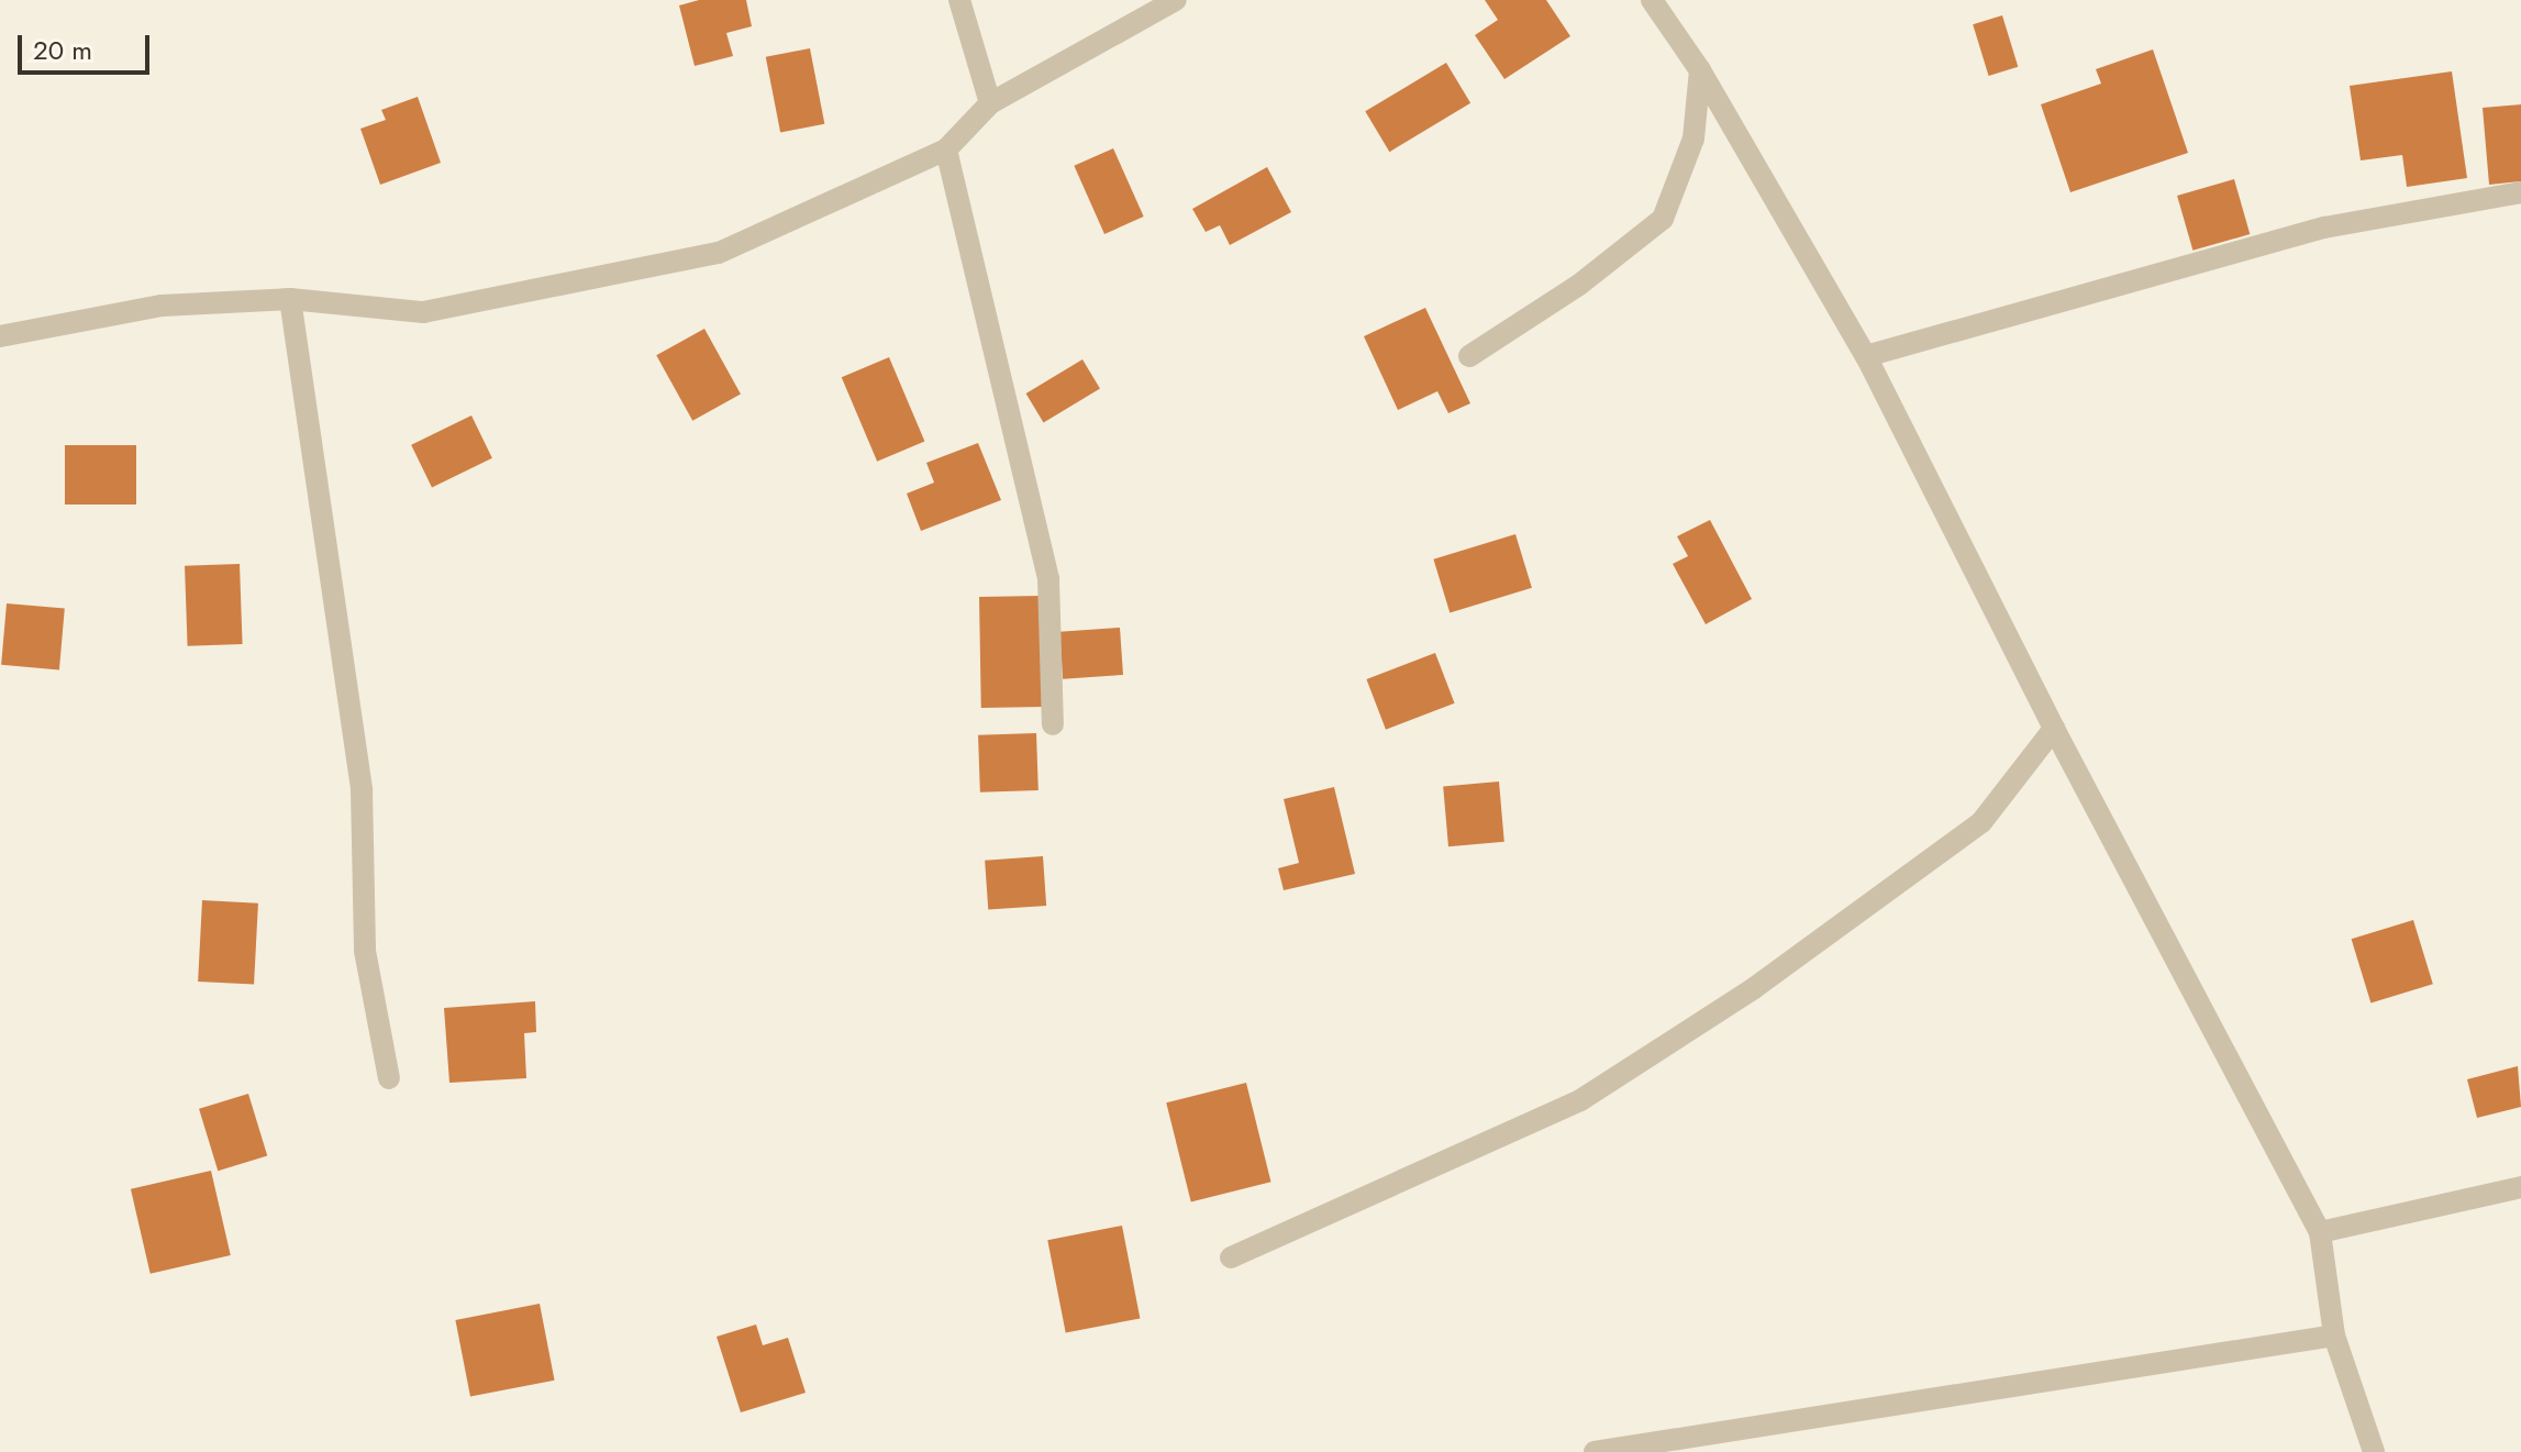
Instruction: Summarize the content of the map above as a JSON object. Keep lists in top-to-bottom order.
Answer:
{
  "scale_bar": "20 m"
}
